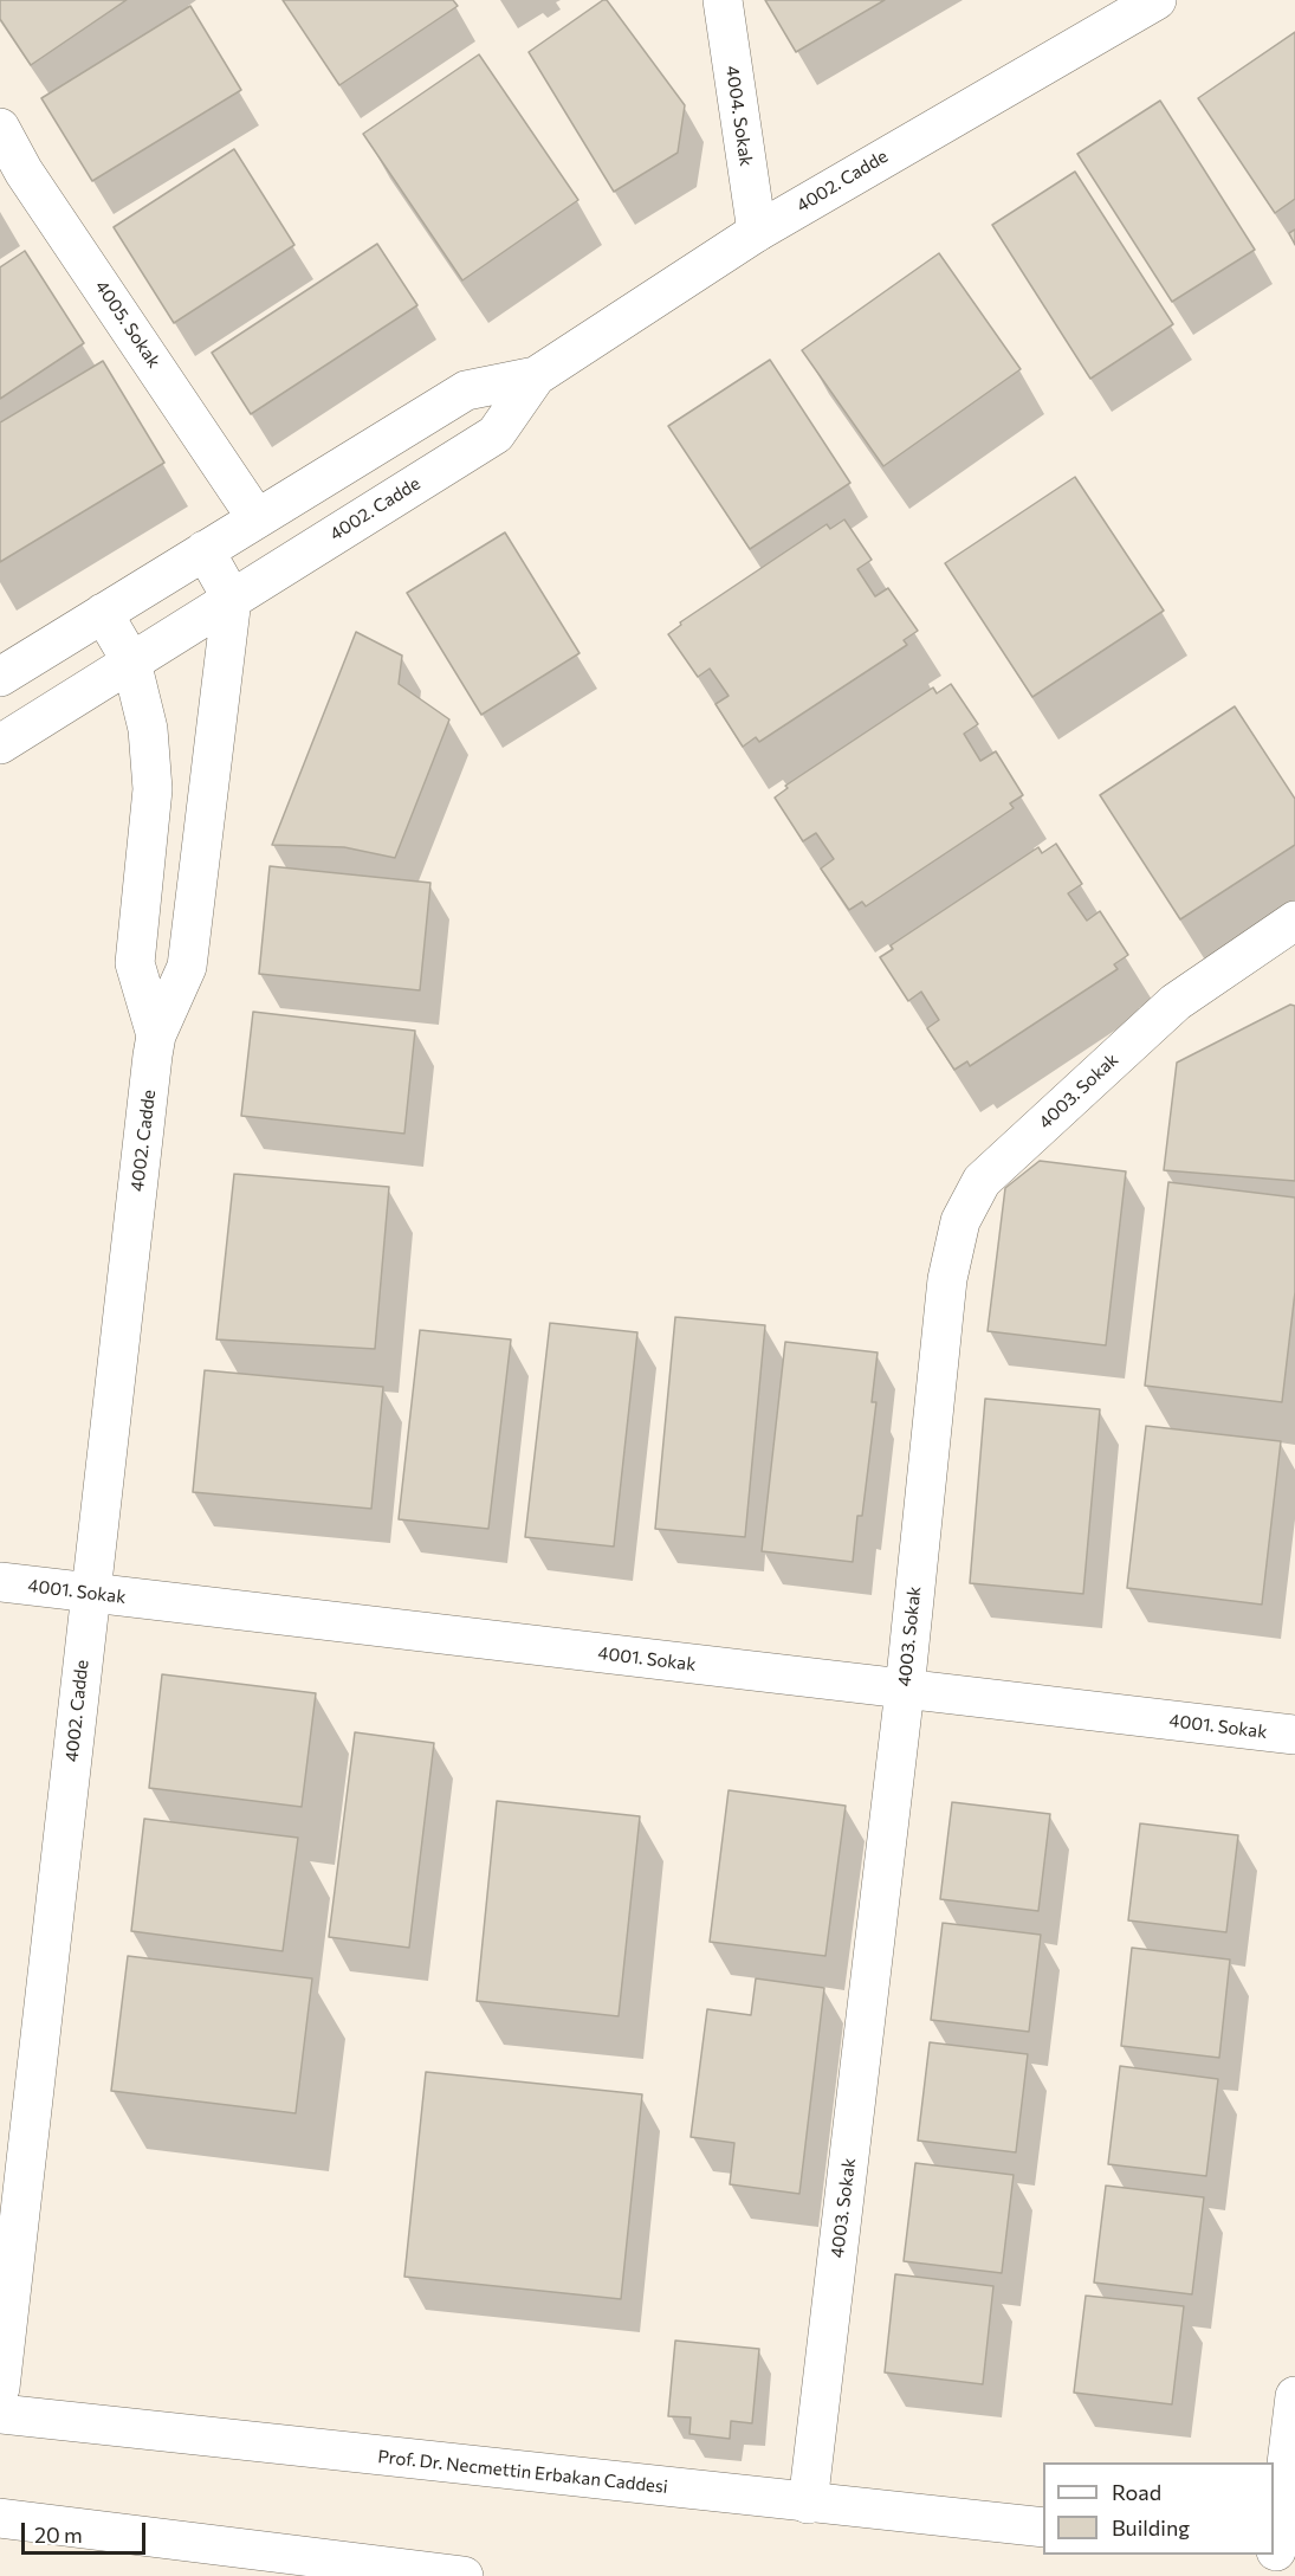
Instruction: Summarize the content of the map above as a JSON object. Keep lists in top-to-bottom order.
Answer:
{
  "streets": {
    "street": [
      "4004. Sokak",
      "4002. Cadde",
      "4005. Sokak",
      "4003. Sokak",
      "4001. Sokak",
      "Prof. Dr. Necmettin Erbakan Caddesi"
    ]
  },
  "crossings": [
    ["4004. Sokak", "4002. Cadde"],
    ["4002. Cadde", "4005. Sokak"],
    ["4002. Cadde", "4001. Sokak"],
    ["4003. Sokak", "4001. Sokak"],
    ["4003. Sokak", "Prof. Dr. Necmettin Erbakan Caddesi"]
  ],
  "legend": ["Road", "Building"],
  "scale_bar": "20 m"
}
